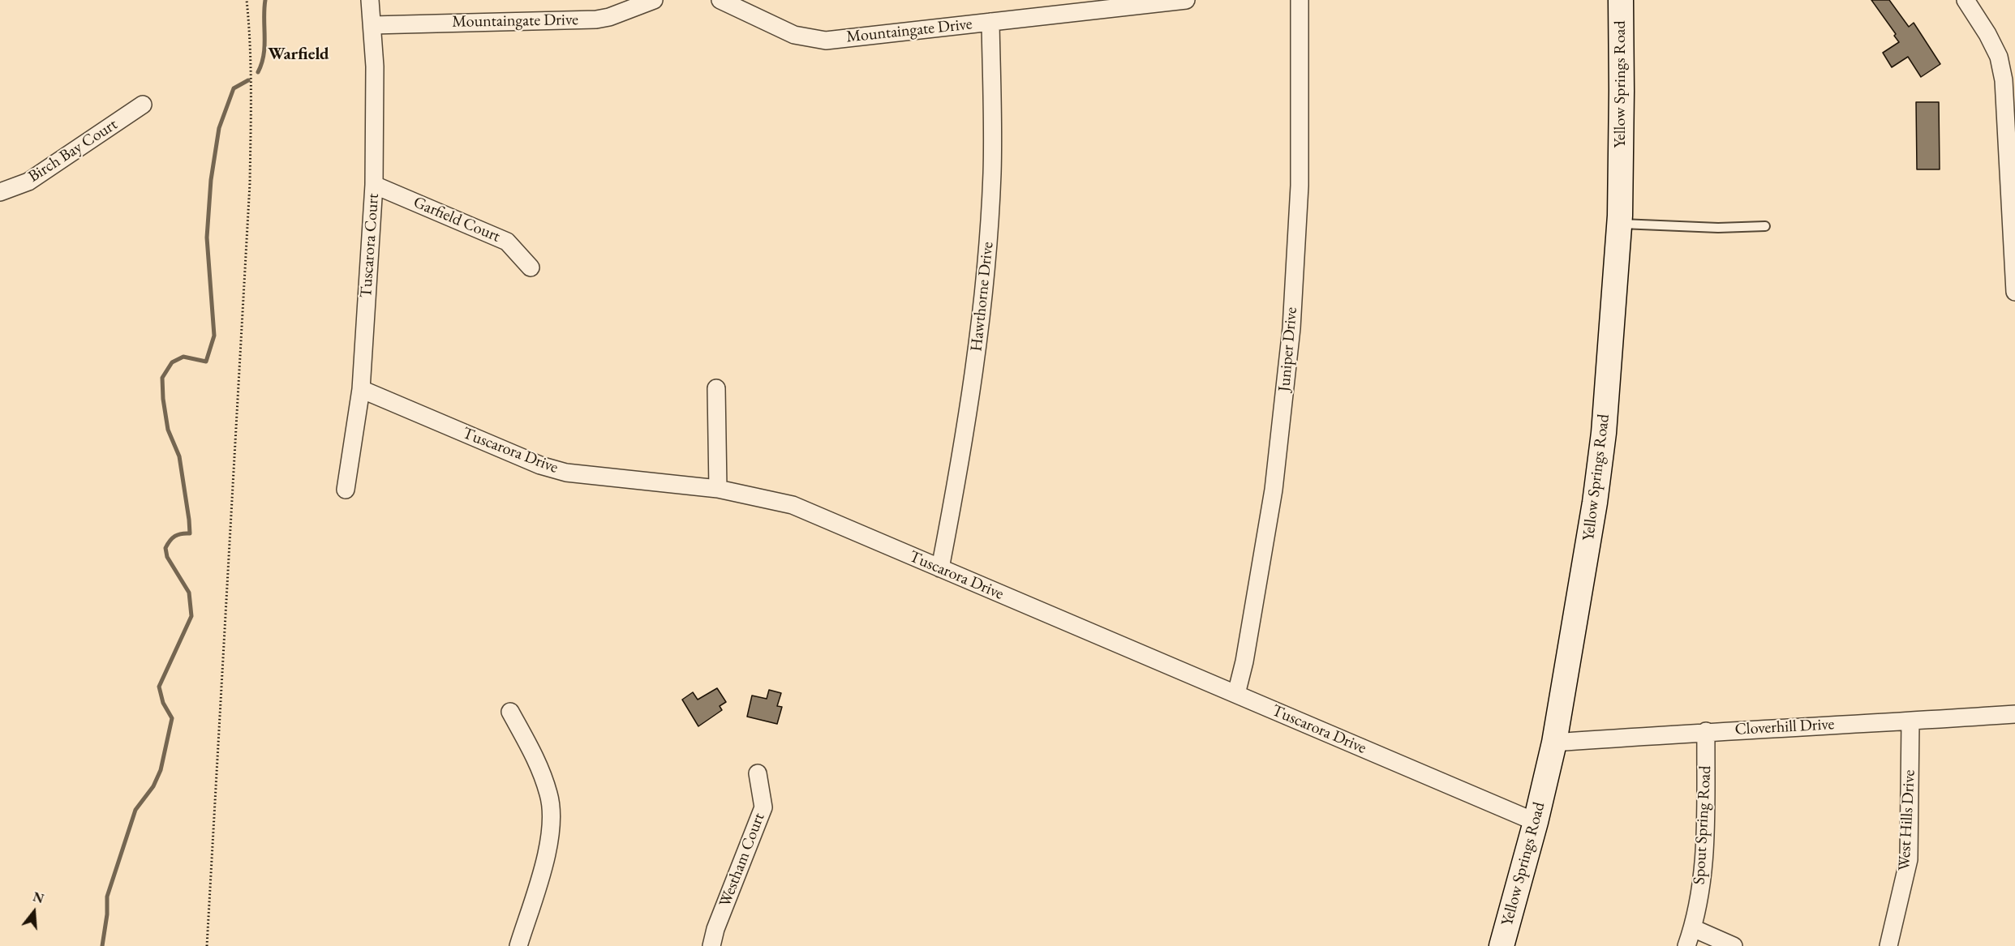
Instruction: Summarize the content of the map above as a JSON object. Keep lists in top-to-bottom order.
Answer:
{
  "streets": {
    "main road": ["Yellow Springs Road"],
    "street": [
      "Mountaingate Drive",
      "Birch Bay Court",
      "Garfield Court",
      "Tuscarora Court",
      "Hawthorne Drive",
      "Juniper Drive",
      "Tuscarora Drive",
      "Cloverhill Drive",
      "West Hills Drive",
      "Spout Spring Road",
      "Westham Court"
    ]
  },
  "crossings": [
    ["Mountaingate Drive", "Tuscarora Court"],
    ["Mountaingate Drive", "Hawthorne Drive"],
    ["Yellow Springs Road", "Tuscarora Drive"],
    ["Yellow Springs Road", "Cloverhill Drive"],
    ["Garfield Court", "Tuscarora Court"],
    ["Tuscarora Court", "Tuscarora Drive"],
    ["Hawthorne Drive", "Tuscarora Drive"],
    ["Juniper Drive", "Tuscarora Drive"],
    ["Cloverhill Drive", "West Hills Drive"],
    ["Cloverhill Drive", "Spout Spring Road"]
  ],
  "districts": ["Warfield"],
  "north": "top"
}
